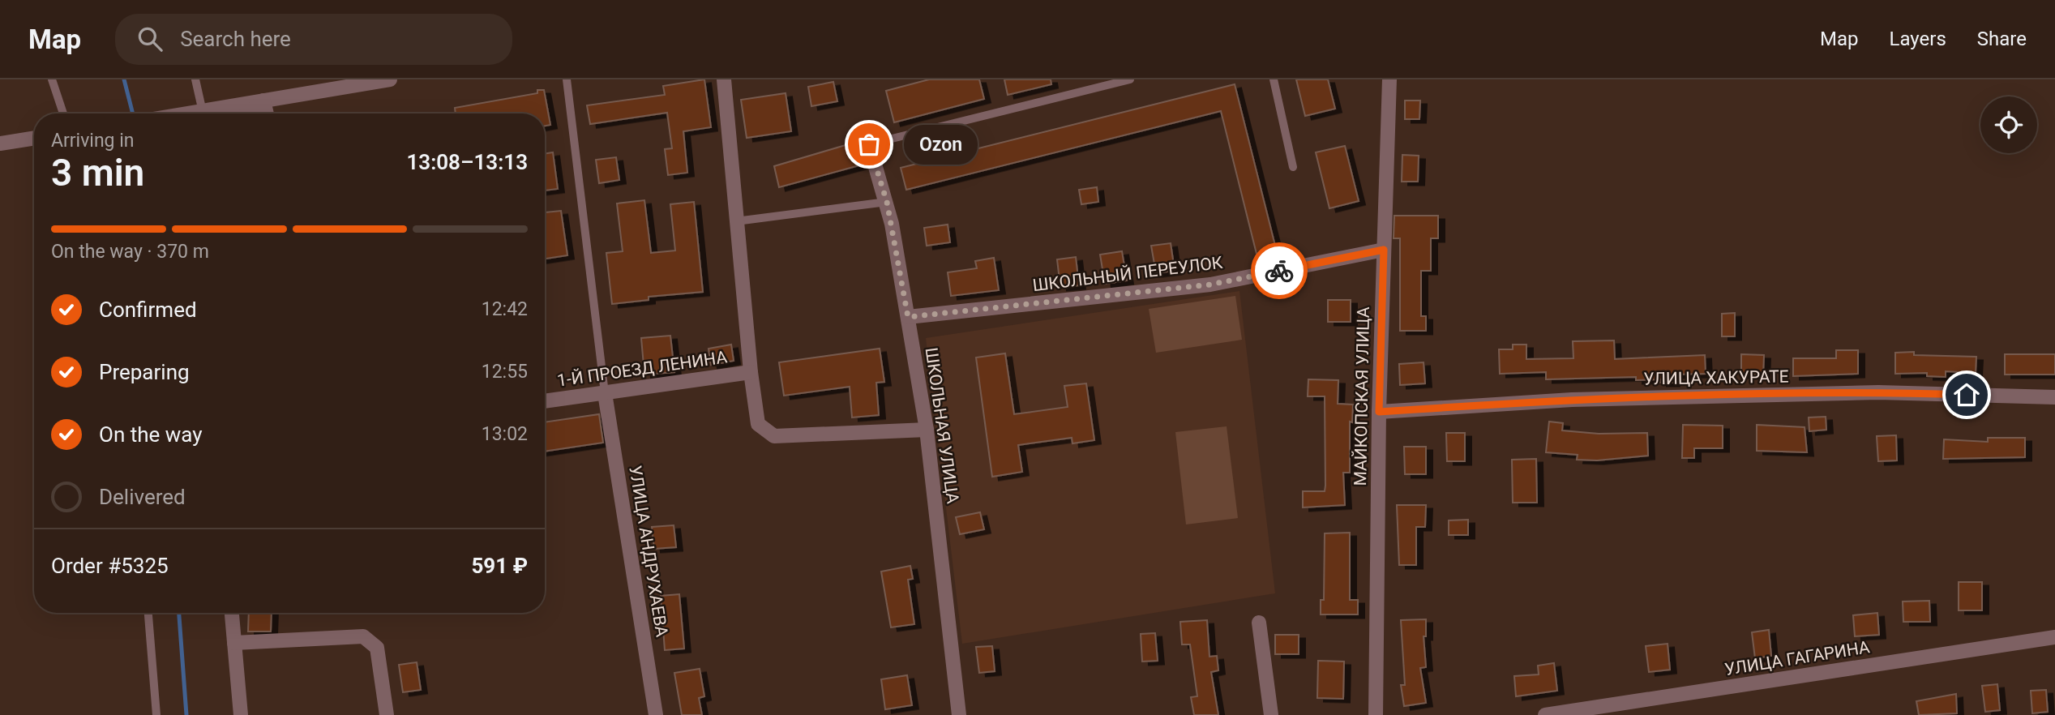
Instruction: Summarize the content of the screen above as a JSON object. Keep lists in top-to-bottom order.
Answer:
{
  "streets": {
    "street": [
      "ШКОЛЬНЫЙ ПЕРЕУЛОК",
      "1-Й ПРОЕЗД ЛЕНИНА",
      "УЛИЦА ХАКУРАТЕ",
      "МАЙКОПСКАЯ УЛИЦА",
      "ШКОЛЬНАЯ УЛИЦА",
      "УЛИЦА АНДРУХАЕВА",
      "УЛИЦА ГАГАРИНА"
    ]
  },
  "crossings": [
    ["ШКОЛЬНЫЙ ПЕРЕУЛОК", "МАЙКОПСКАЯ УЛИЦА"],
    ["ШКОЛЬНЫЙ ПЕРЕУЛОК", "ШКОЛЬНАЯ УЛИЦА"],
    ["1-Й ПРОЕЗД ЛЕНИНА", "УЛИЦА АНДРУХАЕВА"],
    ["УЛИЦА ХАКУРАТЕ", "МАЙКОПСКАЯ УЛИЦА"]
  ],
  "places": ["Ozon"],
  "page": {
    "header": "Map",
    "search": "Search here",
    "nav": ["Map", "Layers", "Share"],
    "heading": ["3 min", "Arriving in", "13:08–13:13"],
    "panel": ["Order #5325", "591 ₽"],
    "bubble": "Ozon",
    "bar": "On the way · 370 m",
    "list": [
      ["Confirmed", "12:42"],
      ["Preparing", "12:55"],
      ["On the way", "13:02"],
      "Delivered"
    ]
  }
}
